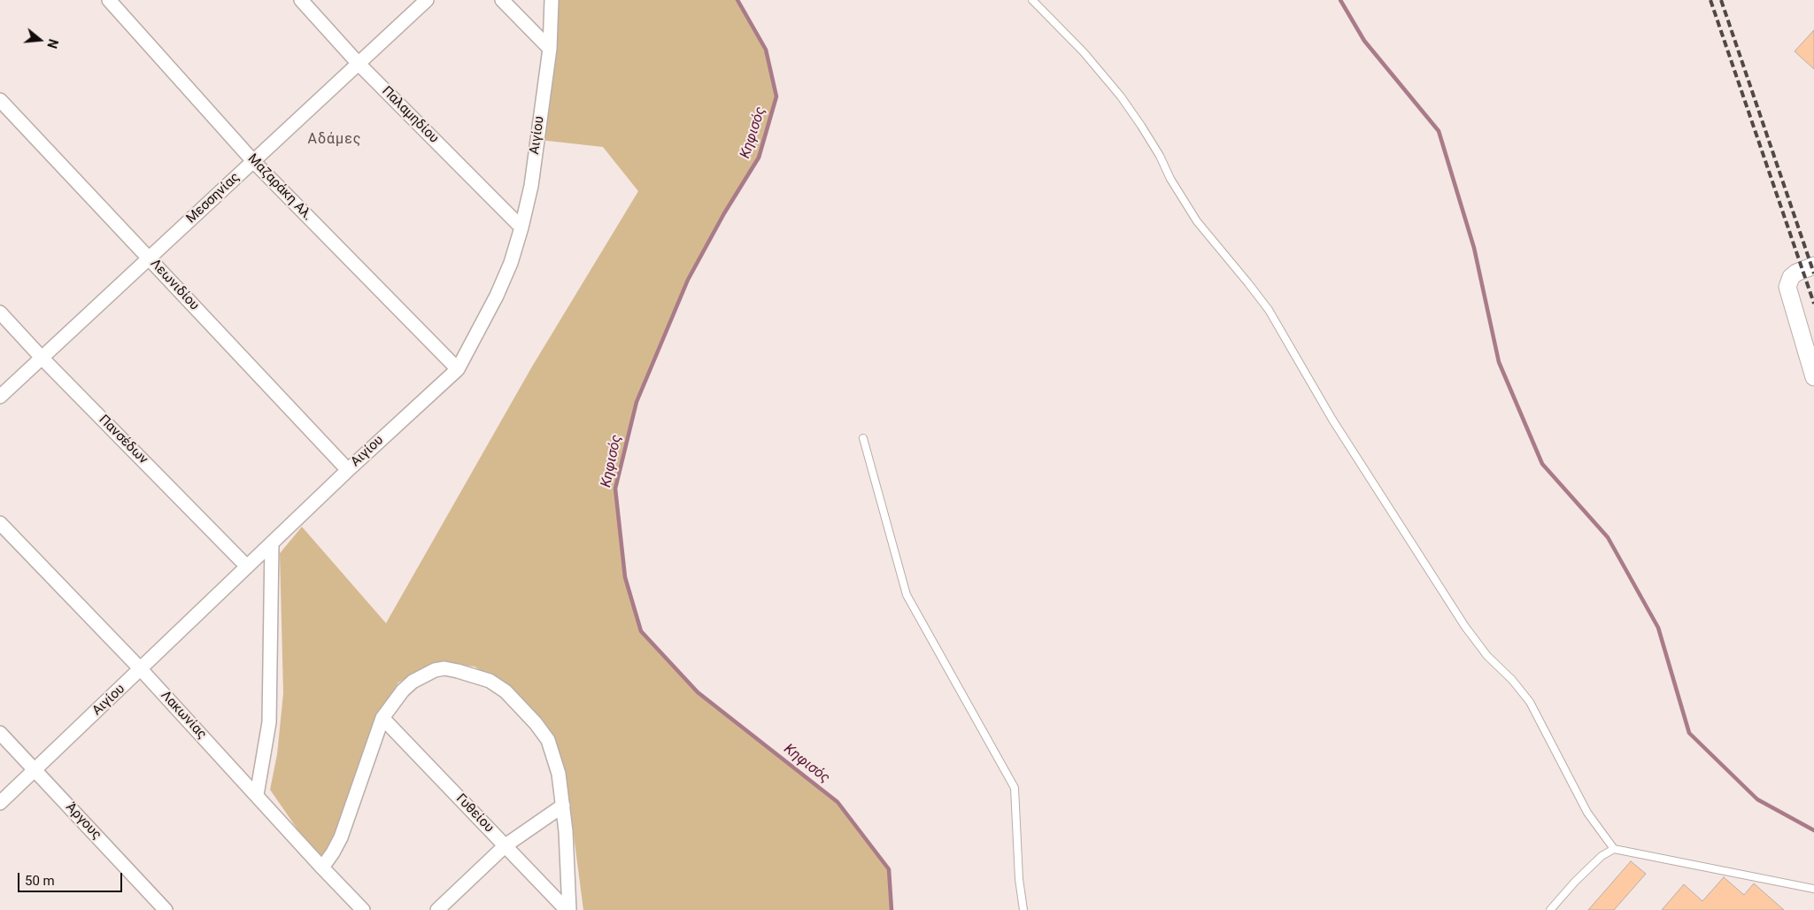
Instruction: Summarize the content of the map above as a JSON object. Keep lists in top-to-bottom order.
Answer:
{
  "streets": {
    "street": [
      "Παλαμηδίου",
      "Αιγίου",
      "Μαζαράκη Αλ.",
      "Μεσσηνίας",
      "Λεωνιδίου",
      "Πανσέδων",
      "Λακωνίας",
      "Γυθείου",
      "Άργους"
    ]
  },
  "crossings": [
    ["Παλαμηδίου", "Αιγίου"],
    ["Παλαμηδίου", "Μεσσηνίας"],
    ["Αιγίου", "Μαζαράκη Αλ."],
    ["Αιγίου", "Λεωνιδίου"],
    ["Αιγίου", "Πανσέδων"],
    ["Αιγίου", "Λακωνίας"],
    ["Αιγίου", "Άργους"],
    ["Μαζαράκη Αλ.", "Μεσσηνίας"],
    ["Μεσσηνίας", "Λεωνιδίου"],
    ["Μεσσηνίας", "Πανσέδων"]
  ],
  "districts": ["Αδάμες"],
  "water": ["Κηφισός"],
  "scale_bar": "50 m",
  "north": "right"
}
